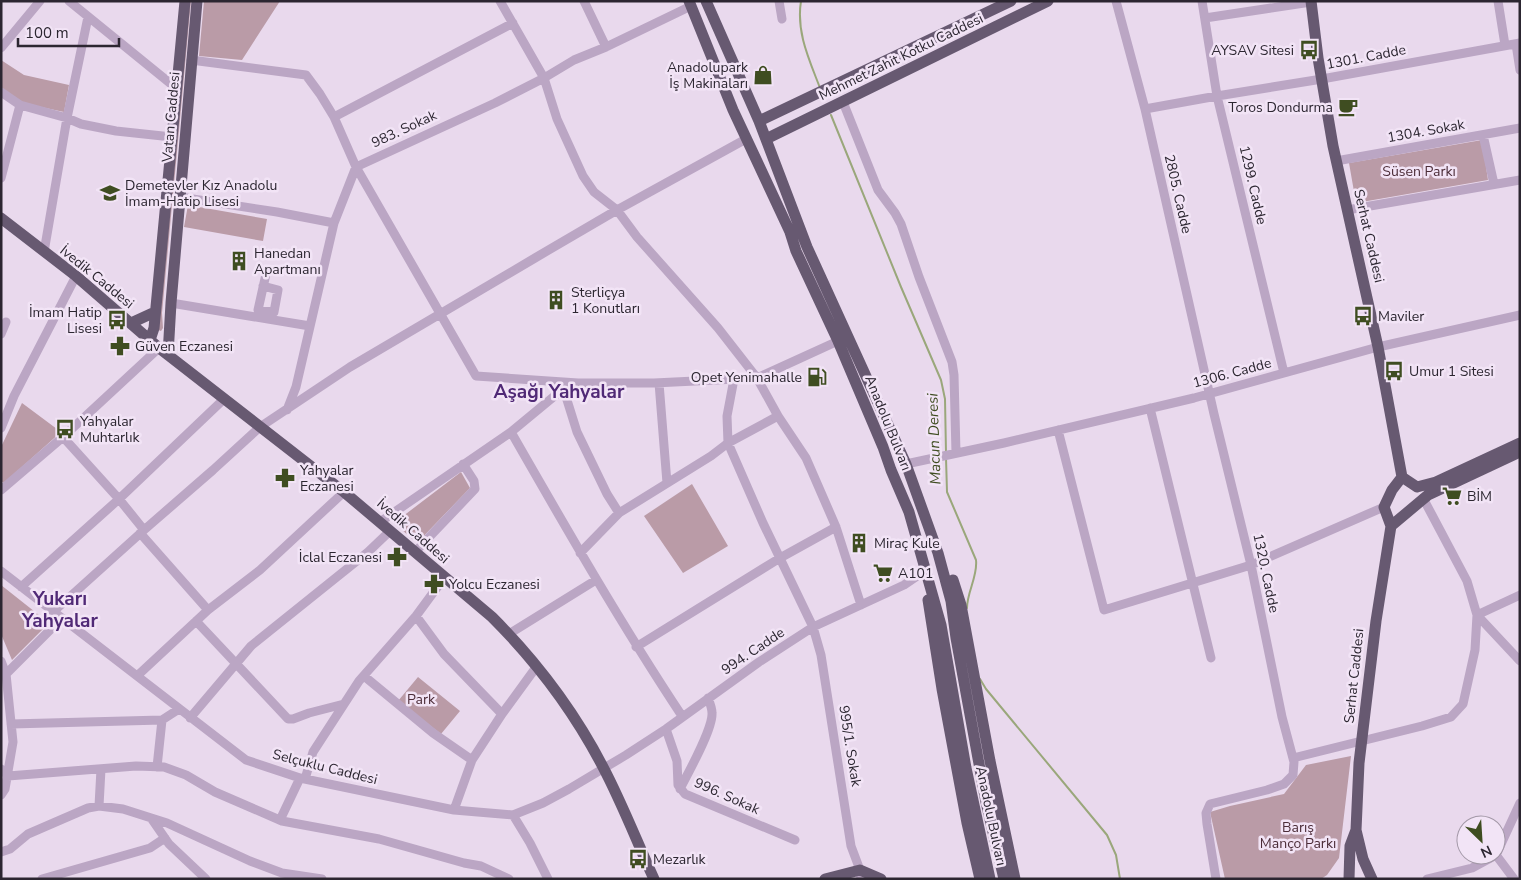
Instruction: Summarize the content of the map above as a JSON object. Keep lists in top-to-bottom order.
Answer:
{
  "streets": {
    "main road": [
      "Mehmet Zahit Kotku Caddesi",
      "Vatan Caddesi",
      "Serhat Caddesi",
      "İvedik Caddesi",
      "Anadolu Bulvarı"
    ],
    "street": [
      "1301. Cadde",
      "983. Sokak",
      "1304. Sokak",
      "1299. Cadde",
      "2805. Cadde",
      "1306. Cadde",
      "1320. Cadde",
      "994. Cadde",
      "995/1. Sokak",
      "Selçuklu Caddesi",
      "996. Sokak"
    ]
  },
  "crossings": [
    ["Mehmet Zahit Kotku Caddesi", "Anadolu Bulvarı"],
    ["1301. Cadde", "1299. Cadde"],
    ["1301. Cadde", "2805. Cadde"],
    ["1301. Cadde", "Serhat Caddesi"],
    ["Vatan Caddesi", "İvedik Caddesi"],
    ["983. Sokak", "Anadolu Bulvarı"],
    ["1304. Sokak", "Serhat Caddesi"],
    ["1299. Cadde", "1306. Cadde"],
    ["2805. Cadde", "1306. Cadde"],
    ["2805. Cadde", "1320. Cadde"],
    ["Serhat Caddesi", "1306. Cadde"],
    ["İvedik Caddesi", "994. Cadde"],
    ["İvedik Caddesi", "Selçuklu Caddesi"],
    ["1306. Cadde", "Anadolu Bulvarı"],
    ["1306. Cadde", "1320. Cadde"],
    ["Anadolu Bulvarı", "994. Cadde"],
    ["994. Cadde", "995/1. Sokak"],
    ["994. Cadde", "Selçuklu Caddesi"],
    ["994. Cadde", "996. Sokak"]
  ],
  "districts": ["Aşağı Yahyalar", "Yukarı Yahyalar"],
  "water": ["Macun Deresi"],
  "parks": ["Süsen Parkı", "Park", "Barış Manço Parkı"],
  "places": {
    "bus stop": [
      "AYSAV Sitesi",
      "Maviler",
      "İmam Hatip Lisesi",
      "Umur 1 Sitesi",
      "Yahyalar Muhtarlık",
      "Mezarlık"
    ],
    "shop": ["Anadolupark İş Makinaları"],
    "cafe": ["Toros Dondurma"],
    "school or university": ["Demetevler Kız Anadolu İmam-Hatip Lisesi"],
    "building": ["Hanedan Apartmanı", "Sterliçya 1 Konutları", "Miraç Kule"],
    "pharmacy": [
      "Güven Eczanesi",
      "Yahyalar Eczanesi",
      "İclal Eczanesi",
      "Yolcu Eczanesi"
    ],
    "fuel station": ["Opet Yenimahalle"],
    "supermarket": ["BİM", "A101"]
  },
  "scale_bar": "100 m",
  "north": "bottom right"
}
